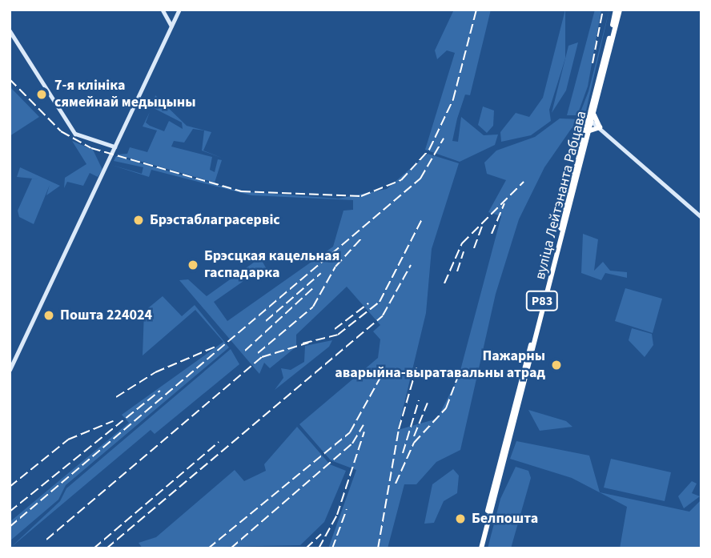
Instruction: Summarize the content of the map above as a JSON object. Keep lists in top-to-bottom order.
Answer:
{
  "streets": {
    "highway": ["вуліца Лейтэнанта Рабцава", "Р83"]
  },
  "places": [
    "7-я клініка сямейнай медыцыны",
    "Брэстаблаграсервіс",
    "Брэсцкая кацельная гаспадарка",
    "Пошта 224024",
    "Пажарны аварыйна-выратавальны атрад",
    "Белпошта"
  ]
}
